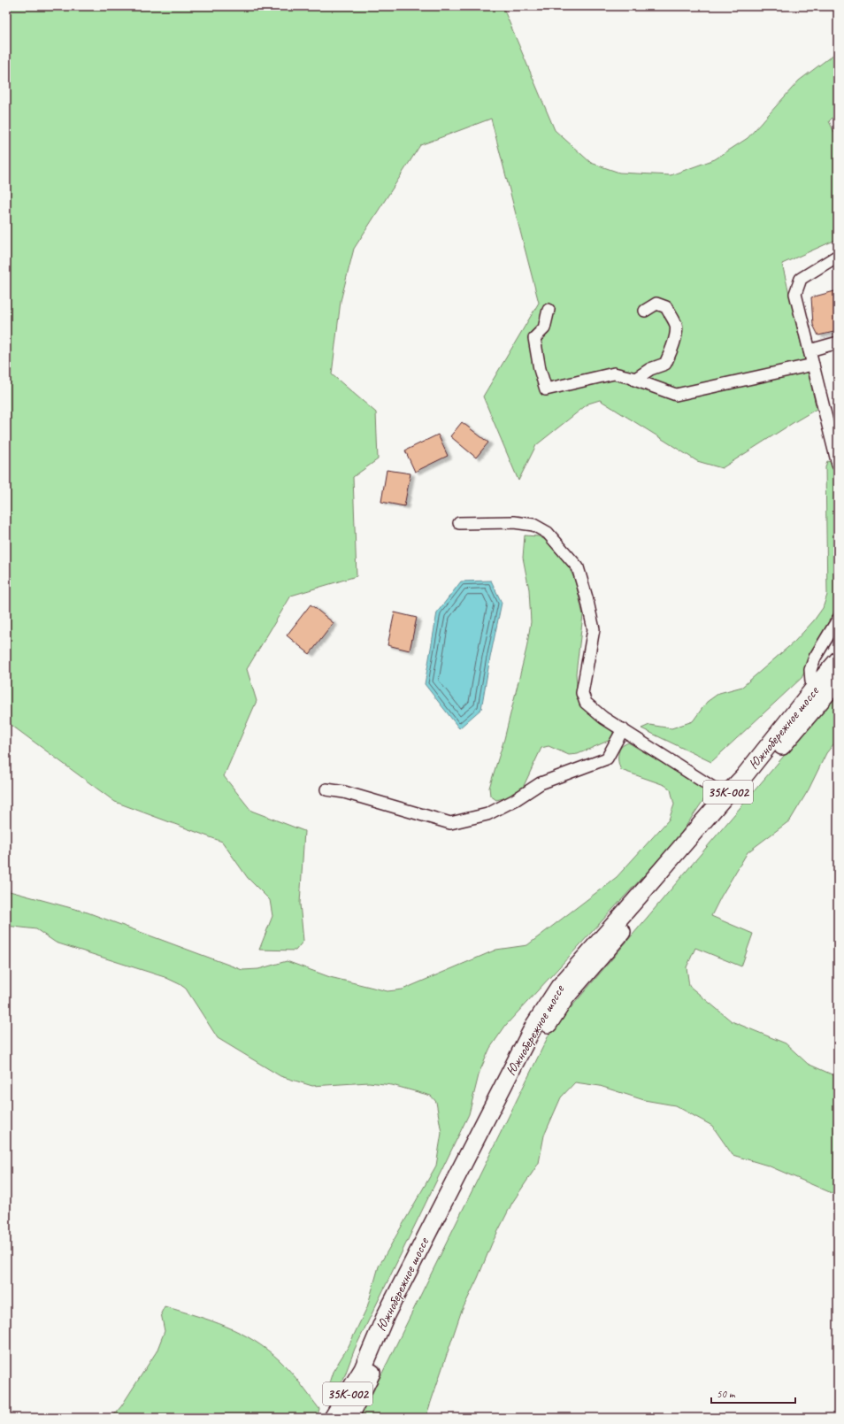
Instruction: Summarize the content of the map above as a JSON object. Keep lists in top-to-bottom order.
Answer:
{
  "streets": {
    "highway": ["Южнобережное шоссе", "35К-002"]
  },
  "scale_bar": "50 m"
}
